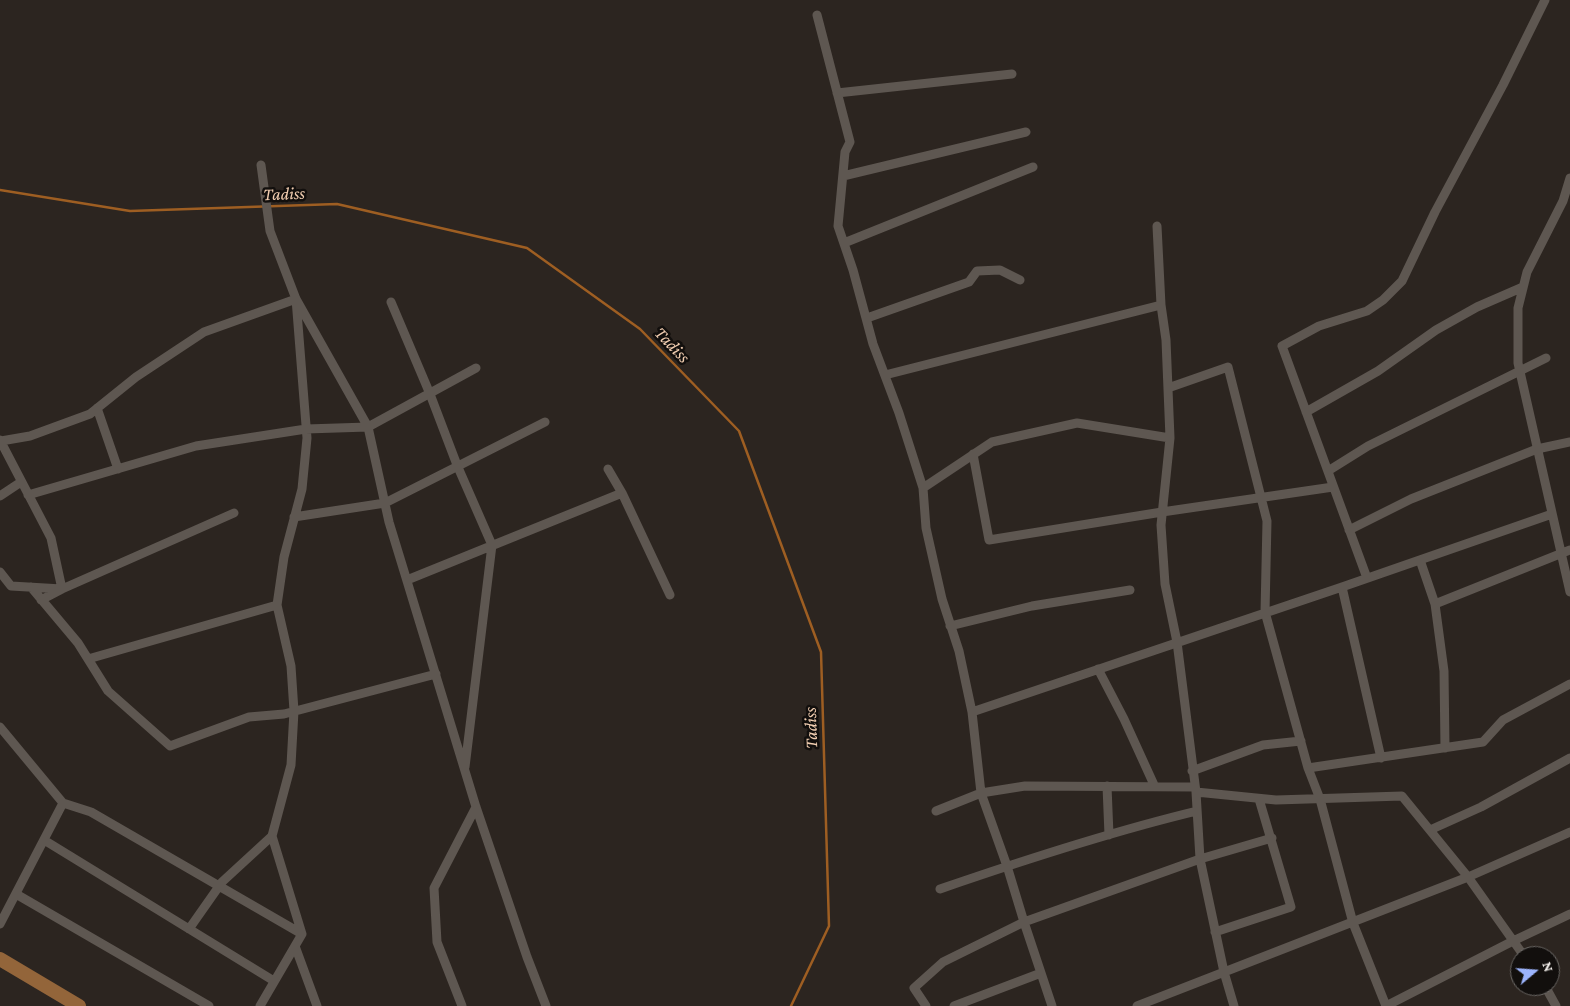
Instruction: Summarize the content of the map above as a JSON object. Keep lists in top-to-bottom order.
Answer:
{
  "water": ["Tadiss"],
  "north": "right"
}
